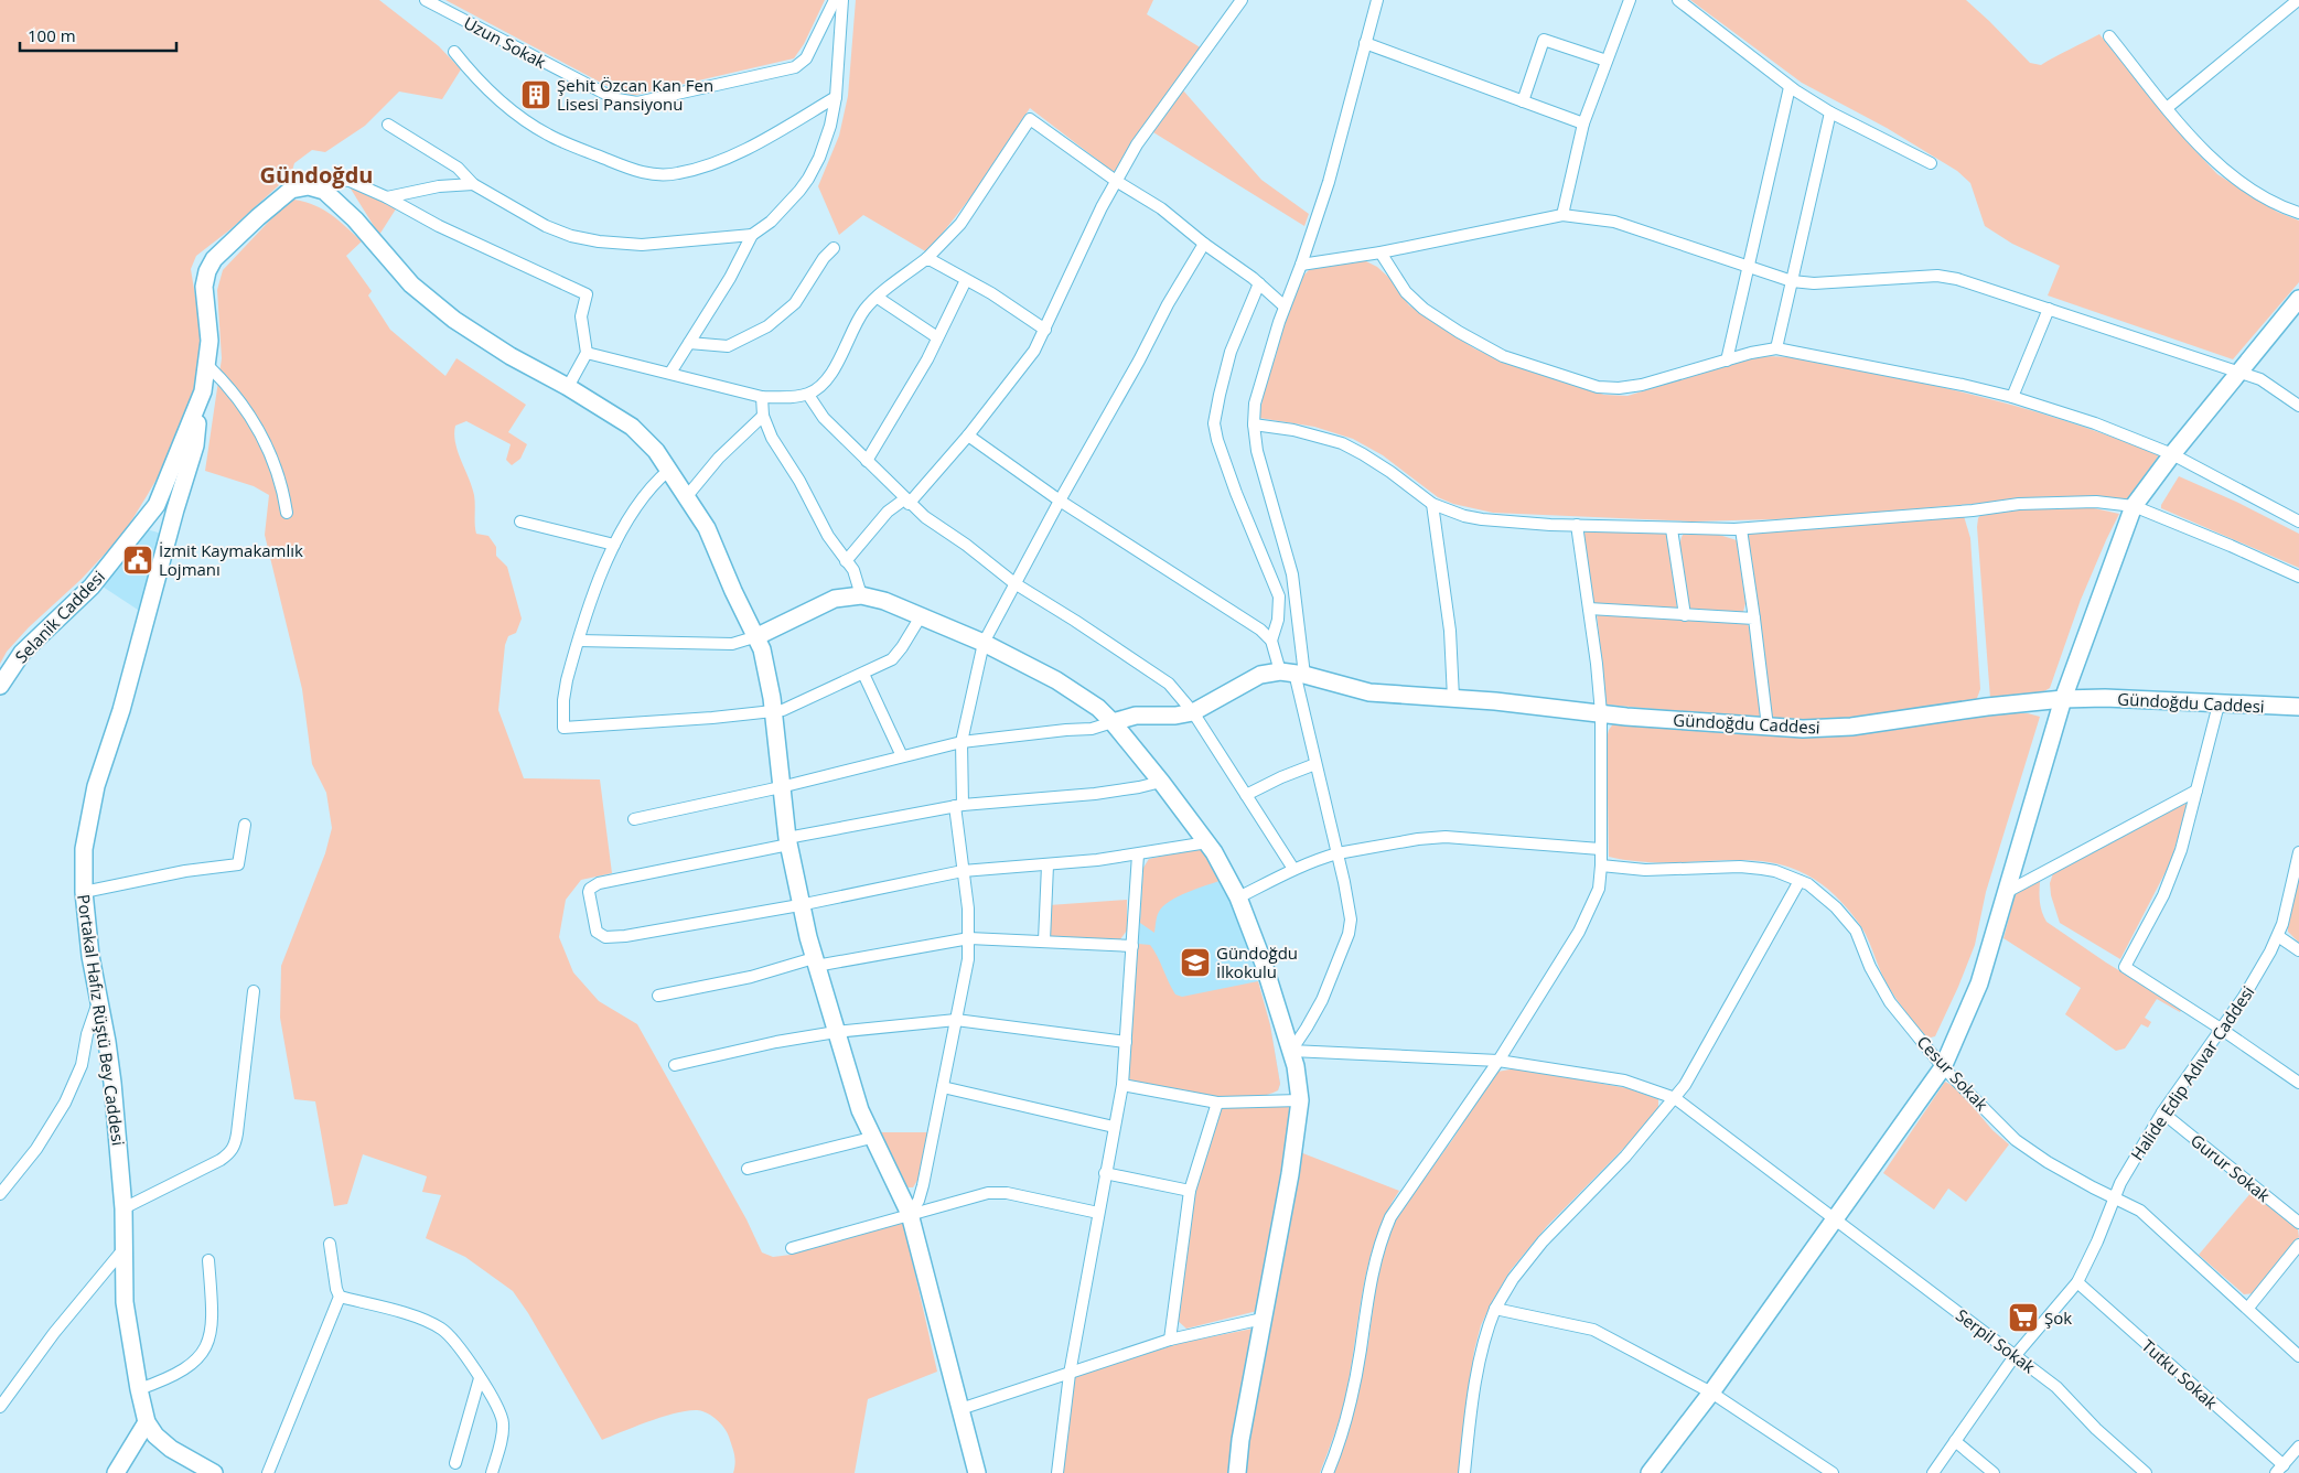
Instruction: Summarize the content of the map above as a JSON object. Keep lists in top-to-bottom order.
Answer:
{
  "streets": {
    "street": [
      "Uzun Sokak",
      "Selanik Caddesi",
      "Gündoğdu Caddesi",
      "Portakal Hafız Rüştü Bey Caddesi",
      "Cesur Sokak",
      "Halide Edip Adıvar Caddesi",
      "Gurur Sokak",
      "Serpil Sokak",
      "Tutku Sokak"
    ]
  },
  "crossings": [
    ["Selanik Caddesi", "Portakal Hafız Rüştü Bey Caddesi"],
    ["Cesur Sokak", "Halide Edip Adıvar Caddesi"],
    ["Halide Edip Adıvar Caddesi", "Gurur Sokak"],
    ["Halide Edip Adıvar Caddesi", "Serpil Sokak"],
    ["Halide Edip Adıvar Caddesi", "Tutku Sokak"]
  ],
  "districts": ["Gündoğdu"],
  "places": {
    "building": ["Şehit Özcan Kan Fen Lisesi Pansiyonu"],
    "public building": ["İzmit Kaymakamlık Lojmanı"],
    "school or university": ["Gündoğdu İlkokulu"],
    "supermarket": ["Şok"]
  },
  "scale_bar": "100 m"
}
